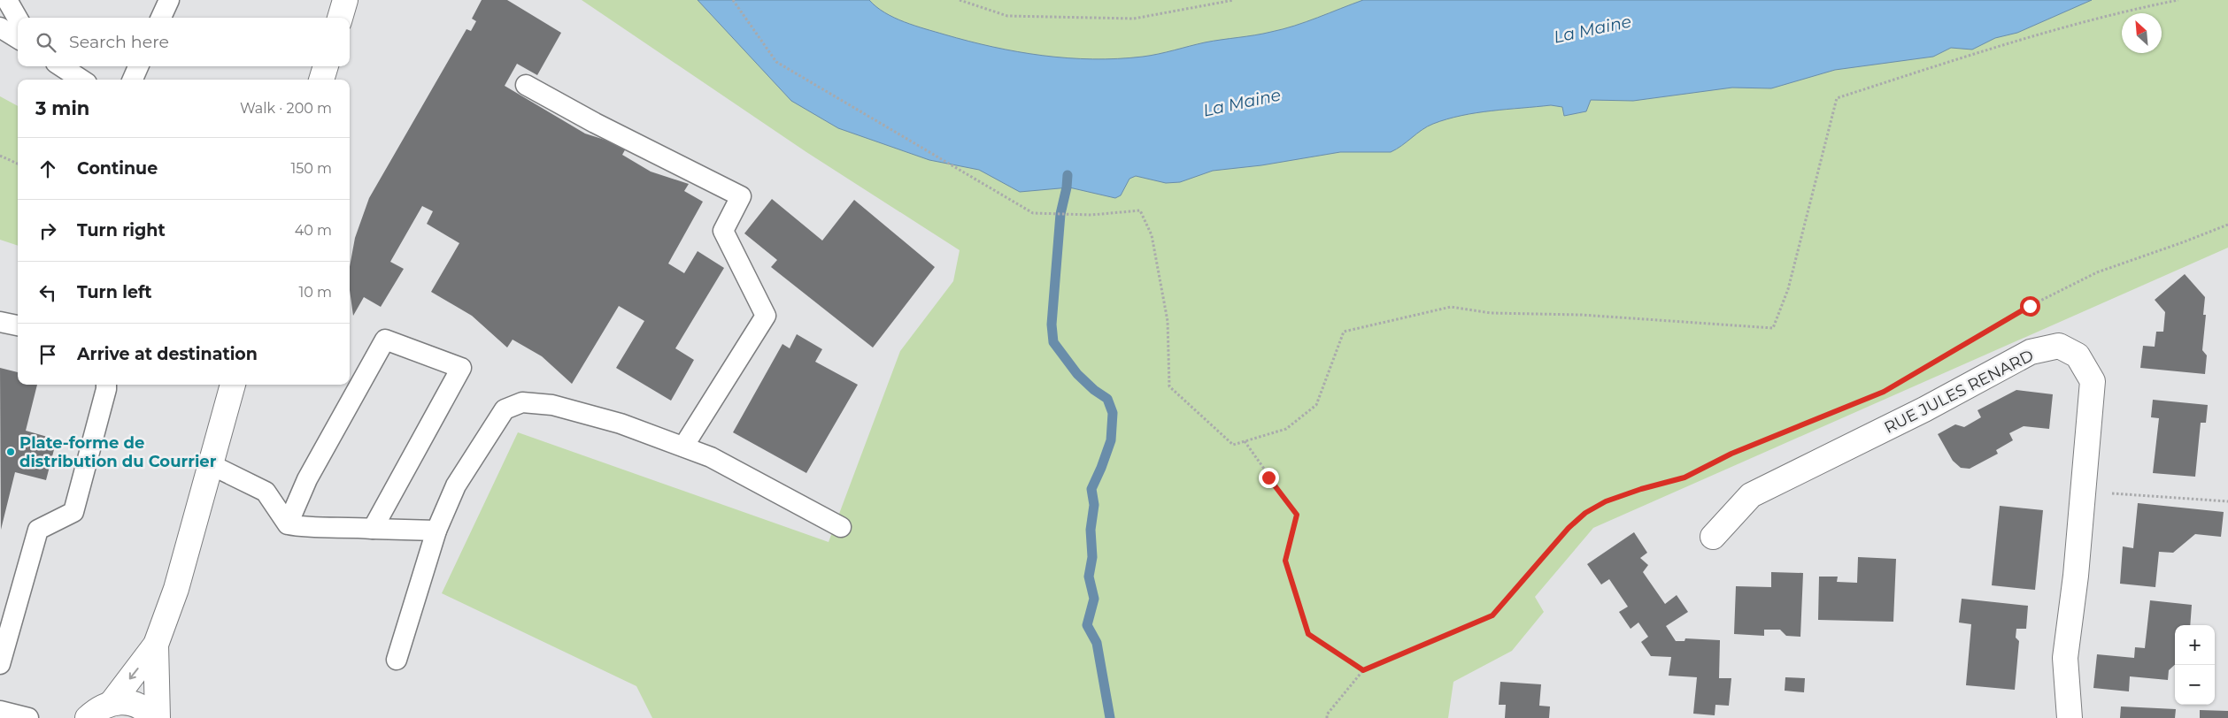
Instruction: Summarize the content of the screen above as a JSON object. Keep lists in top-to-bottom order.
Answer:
{
  "streets": {
    "street": ["RUE JULES RENARD"]
  },
  "water": ["La Maine"],
  "places": ["Plate-forme de distribution du Courrier"],
  "north": "top left",
  "page": {
    "search": "Search here",
    "heading": ["3 min", "Walk · 200 m"],
    "list": [
      ["Continue", "150 m"],
      ["Turn right", "40 m"],
      ["Turn left", "10 m"],
      "Arrive at destination"
    ],
    "map_buttons": ["+", "−"]
  }
}
